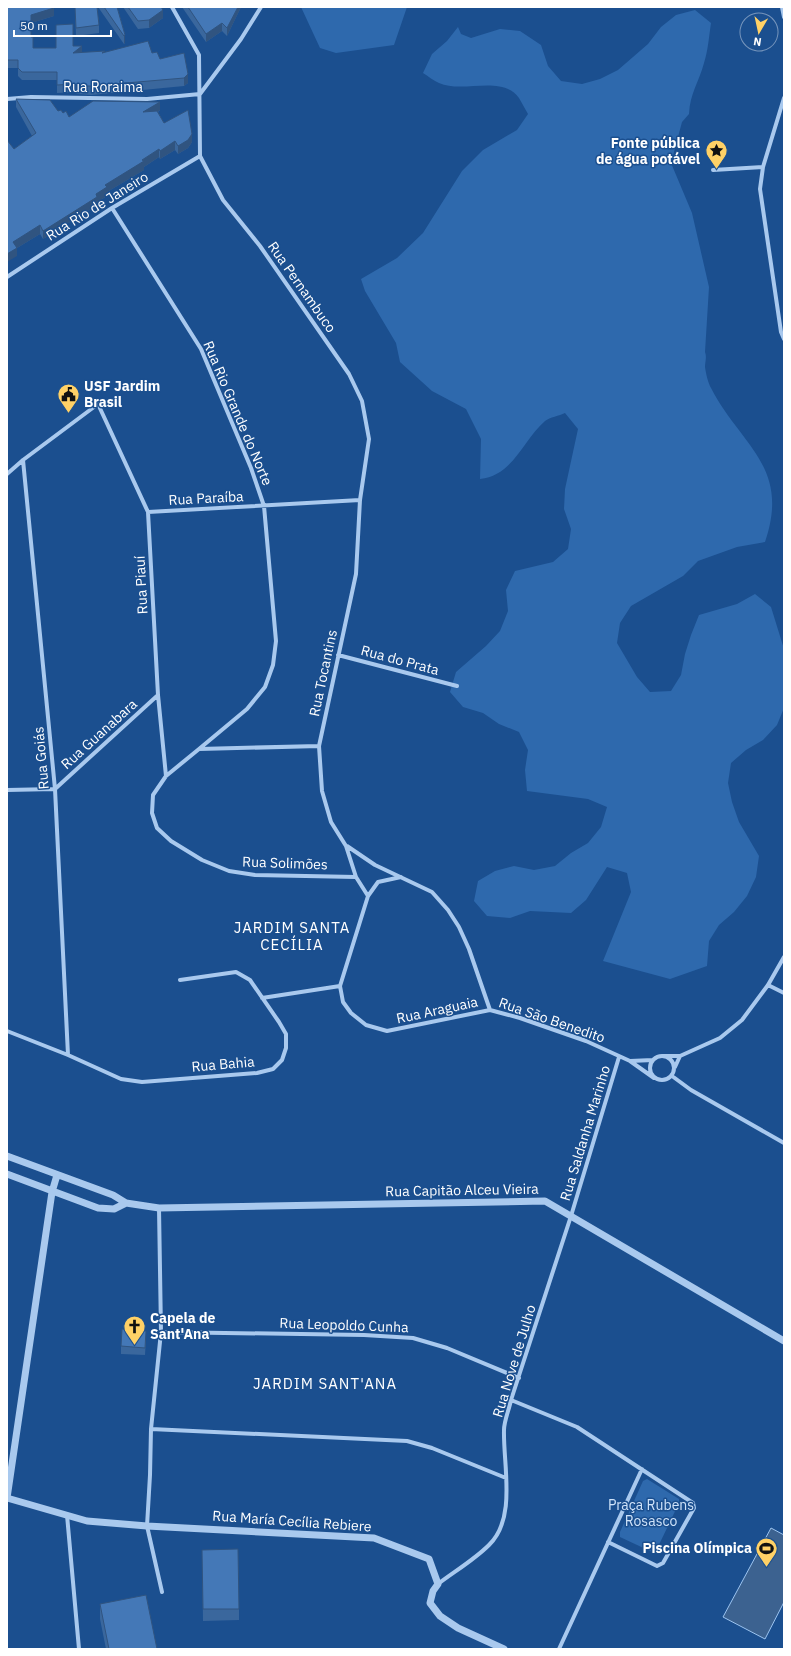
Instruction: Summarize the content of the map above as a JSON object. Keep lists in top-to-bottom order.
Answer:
{
  "streets": {
    "street": [
      "Rua Roraima",
      "Rua Rio de Janeiro",
      "Rua Pernambuco",
      "Rua Rio Grande do Norte",
      "Rua Paraíba",
      "Rua Piauí",
      "Rua do Prata",
      "Rua Tocantins",
      "Rua Guanabara",
      "Rua Goiás",
      "Rua Solimões",
      "Rua Araguaia",
      "Rua São Benedito",
      "Rua Bahia",
      "Rua Saldanha Marinho",
      "Rua Capitão Alceu Vieira",
      "Rua Leopoldo Cunha",
      "Rua Nove de Julho",
      "Rua María Cecília Rebiere"
    ]
  },
  "crossings": [
    ["Rua Roraima", "Rua Pernambuco"],
    ["Rua Rio de Janeiro", "Rua Pernambuco"],
    ["Rua Rio de Janeiro", "Rua Rio Grande do Norte"],
    ["Rua Pernambuco", "Rua Paraíba"],
    ["Rua Pernambuco", "Rua Tocantins"],
    ["Rua Rio Grande do Norte", "Rua Paraíba"],
    ["Rua Rio Grande do Norte", "Rua Solimões"],
    ["Rua Paraíba", "Rua Piauí"],
    ["Rua Paraíba", "Rua Tocantins"],
    ["Rua Piauí", "Rua Guanabara"],
    ["Rua Piauí", "Rua Goiás"],
    ["Rua Piauí", "Rua Solimões"],
    ["Rua do Prata", "Rua Tocantins"],
    ["Rua Tocantins", "Rua Solimões"],
    ["Rua Tocantins", "Rua Araguaia"],
    ["Rua Tocantins", "Rua São Benedito"],
    ["Rua Guanabara", "Rua Goiás"],
    ["Rua Goiás", "Rua Bahia"],
    ["Rua Araguaia", "Rua São Benedito"],
    ["Rua São Benedito", "Rua Saldanha Marinho"],
    ["Rua Saldanha Marinho", "Rua Capitão Alceu Vieira"],
    ["Rua Saldanha Marinho", "Rua Nove de Julho"],
    ["Rua Capitão Alceu Vieira", "Rua Nove de Julho"],
    ["Rua Leopoldo Cunha", "Rua Nove de Julho"],
    ["Rua Nove de Julho", "Rua María Cecília Rebiere"]
  ],
  "districts": ["JARDIM SANTA CECÍLIA", "JARDIM SANT'ANA"],
  "parks": ["Praça Rubens Rosasco"],
  "places": {
    "place": ["Fonte pública de água potável"],
    "public building": ["USF Jardim Brasil"],
    "church": ["Capela de Sant'Ana"],
    "sports": ["Piscina Olímpica"]
  },
  "scale_bar": "50 m",
  "north": "bottom"
}
